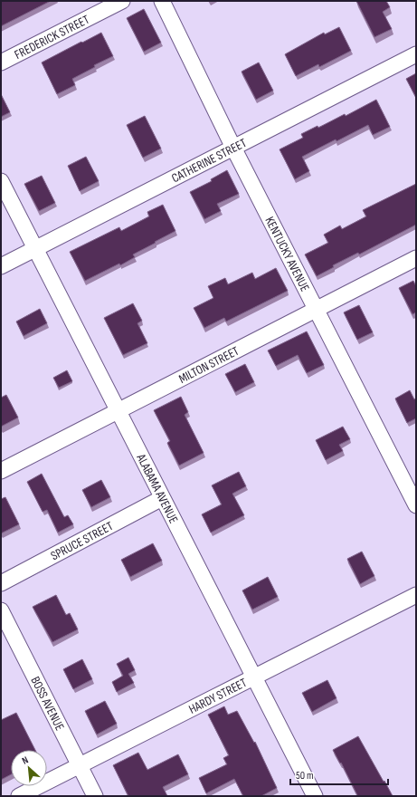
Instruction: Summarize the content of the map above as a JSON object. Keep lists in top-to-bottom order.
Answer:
{
  "streets": {
    "street": [
      "FREDERICK STREET",
      "CATHERINE STREET",
      "KENTUCKY AVENUE",
      "MILTON STREET",
      "ALABAMA AVENUE",
      "SPRUCE STREET",
      "HARDY STREET",
      "BOSS AVENUE"
    ]
  },
  "crossings": [
    ["CATHERINE STREET", "KENTUCKY AVENUE"],
    ["CATHERINE STREET", "ALABAMA AVENUE"],
    ["KENTUCKY AVENUE", "MILTON STREET"],
    ["MILTON STREET", "ALABAMA AVENUE"],
    ["ALABAMA AVENUE", "SPRUCE STREET"],
    ["ALABAMA AVENUE", "HARDY STREET"],
    ["HARDY STREET", "BOSS AVENUE"]
  ],
  "scale_bar": "50 m",
  "north": "top left"
}
